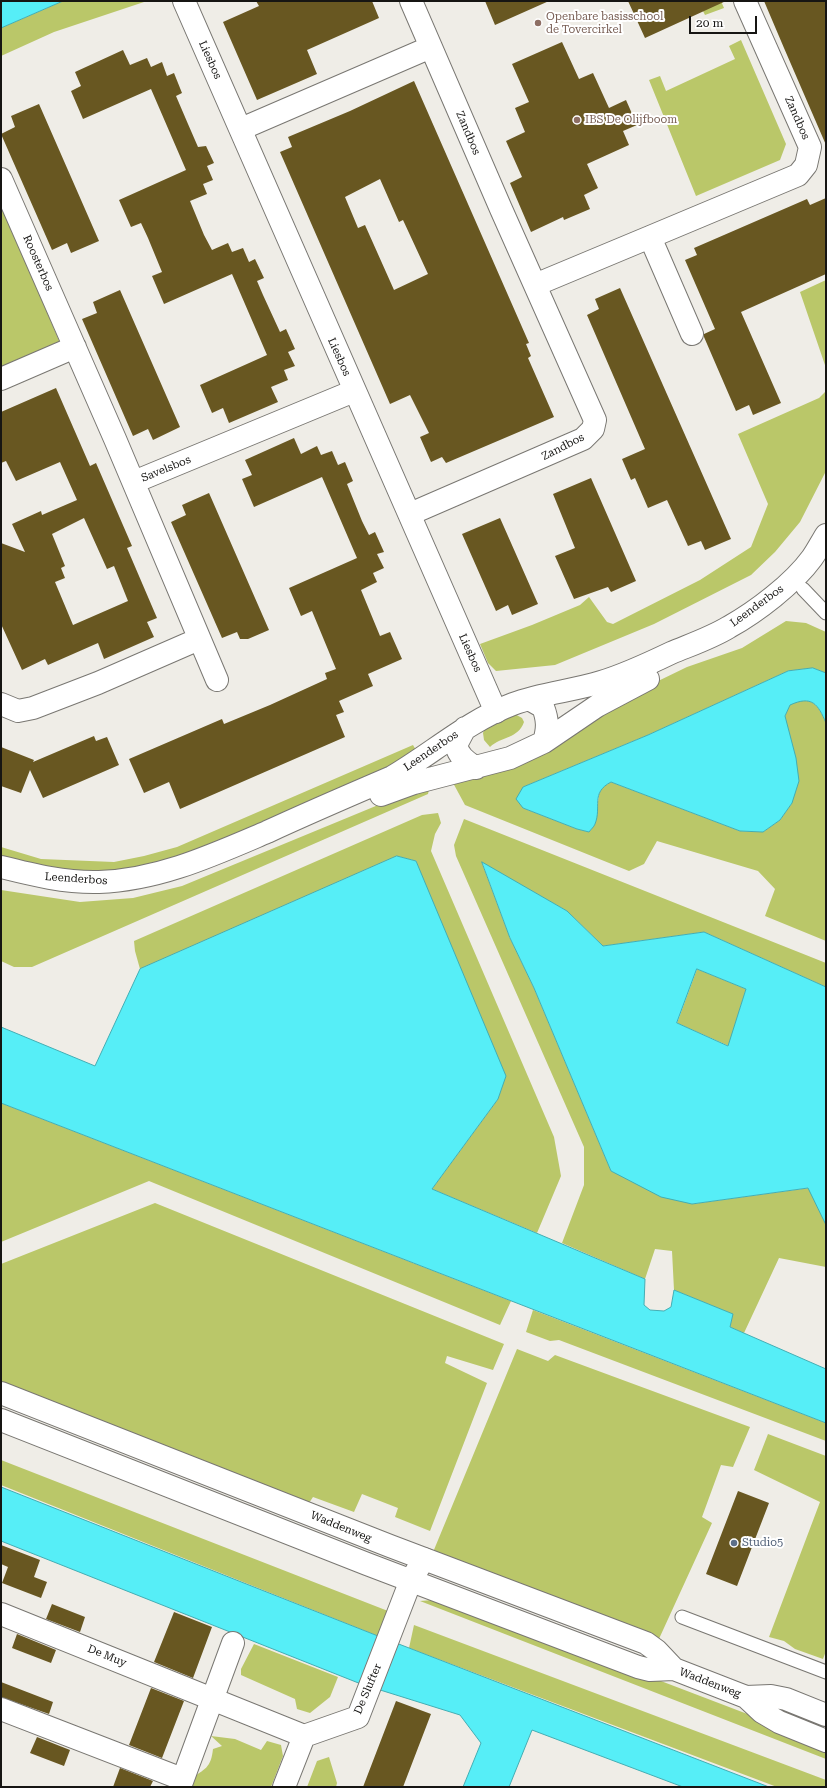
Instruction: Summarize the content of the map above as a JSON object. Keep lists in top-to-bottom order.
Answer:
{
  "streets": {
    "street": [
      "Liesbos",
      "Zandbos",
      "Roosterbos",
      "Savelsbos",
      "Leenderbos",
      "Waddenweg",
      "De Muy",
      "De Slufter"
    ]
  },
  "crossings": [
    ["Liesbos", "Zandbos"],
    ["Liesbos", "Savelsbos"],
    ["Liesbos", "Leenderbos"],
    ["Roosterbos", "Savelsbos"],
    ["Waddenweg", "De Slufter"],
    ["De Muy", "De Slufter"]
  ],
  "places": ["Openbare basisschool de Tovercirkel", "IBS De Olijfboom", "Studio5"],
  "scale_bar": "20 m"
}
